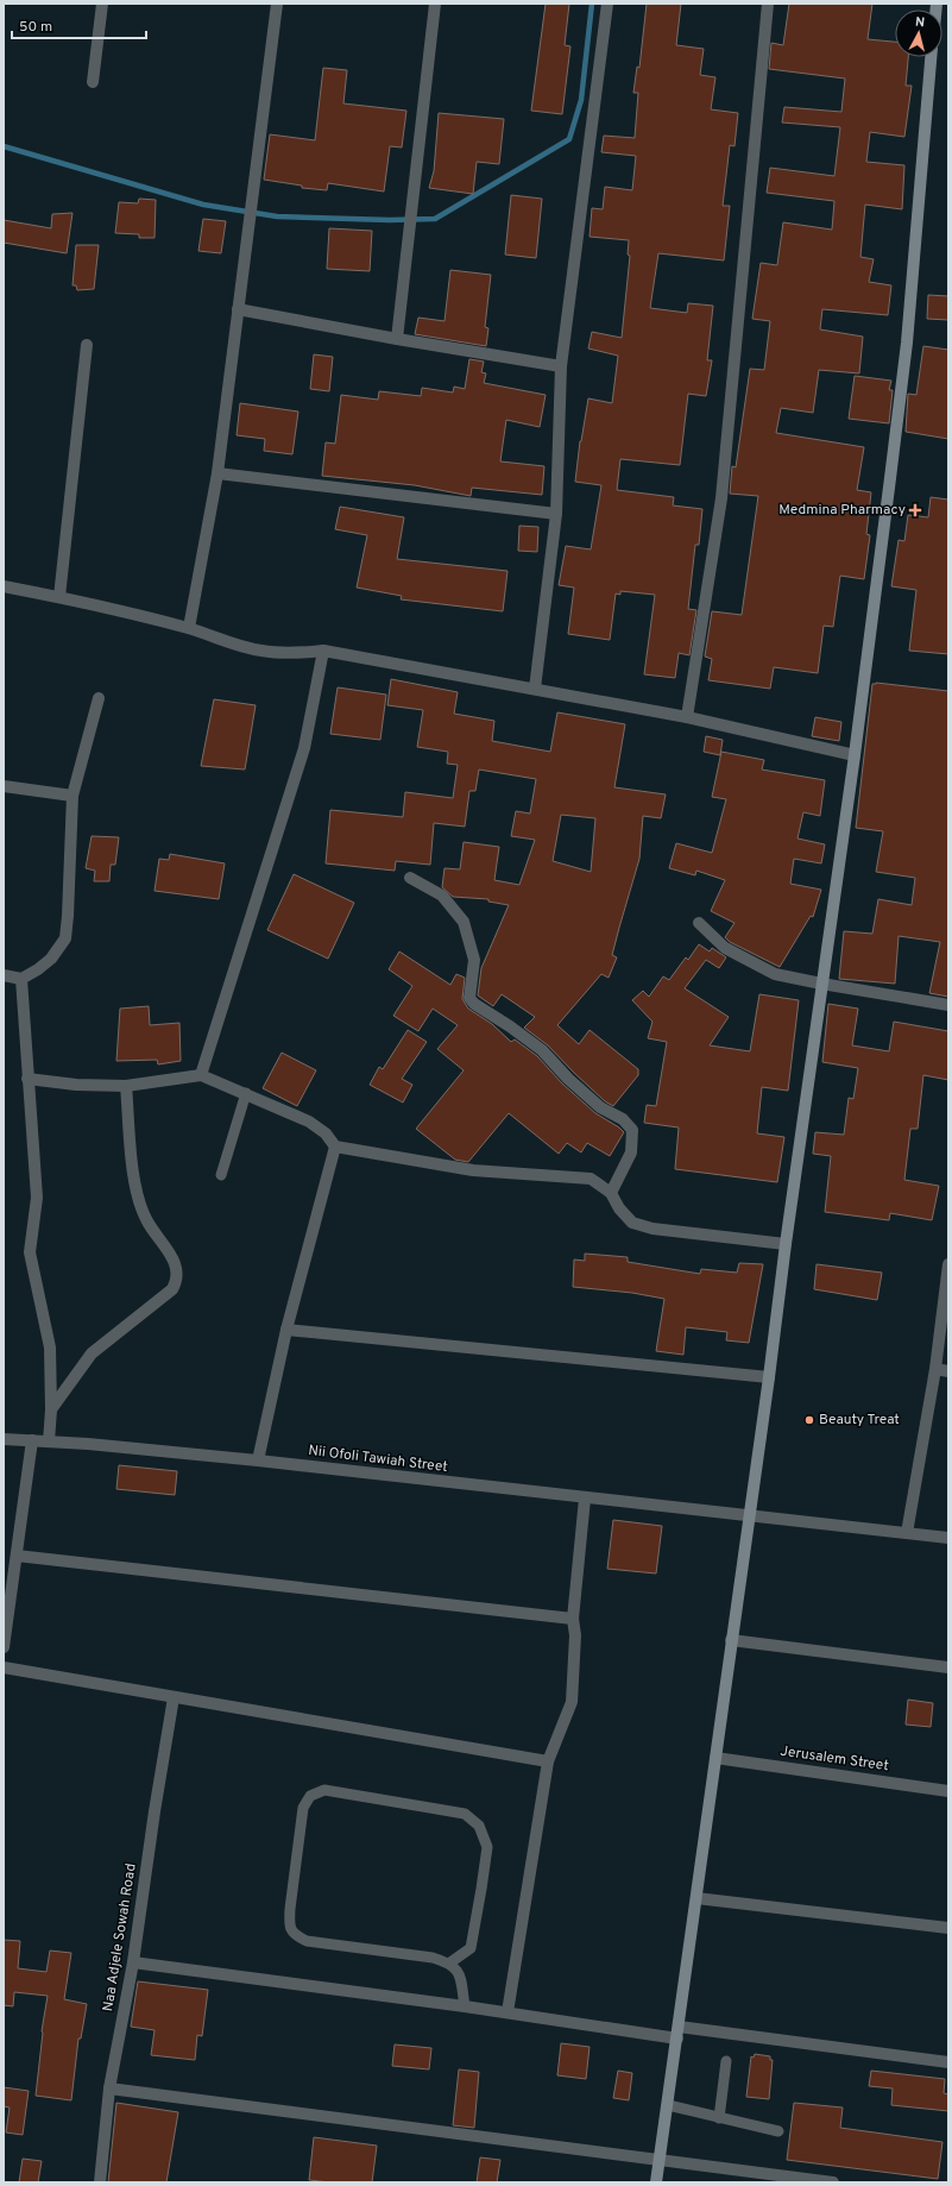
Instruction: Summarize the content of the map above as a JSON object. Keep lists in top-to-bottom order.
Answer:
{
  "streets": {
    "street": ["Nii Ofoli Tawiah Street", "Jerusalem Street", "Naa Adjele Sowah Road"]
  },
  "places": {
    "health": ["Medmina Pharmacy"],
    "other": ["Beauty Treat"]
  },
  "scale_bar": "50 m",
  "north": "top"
}
